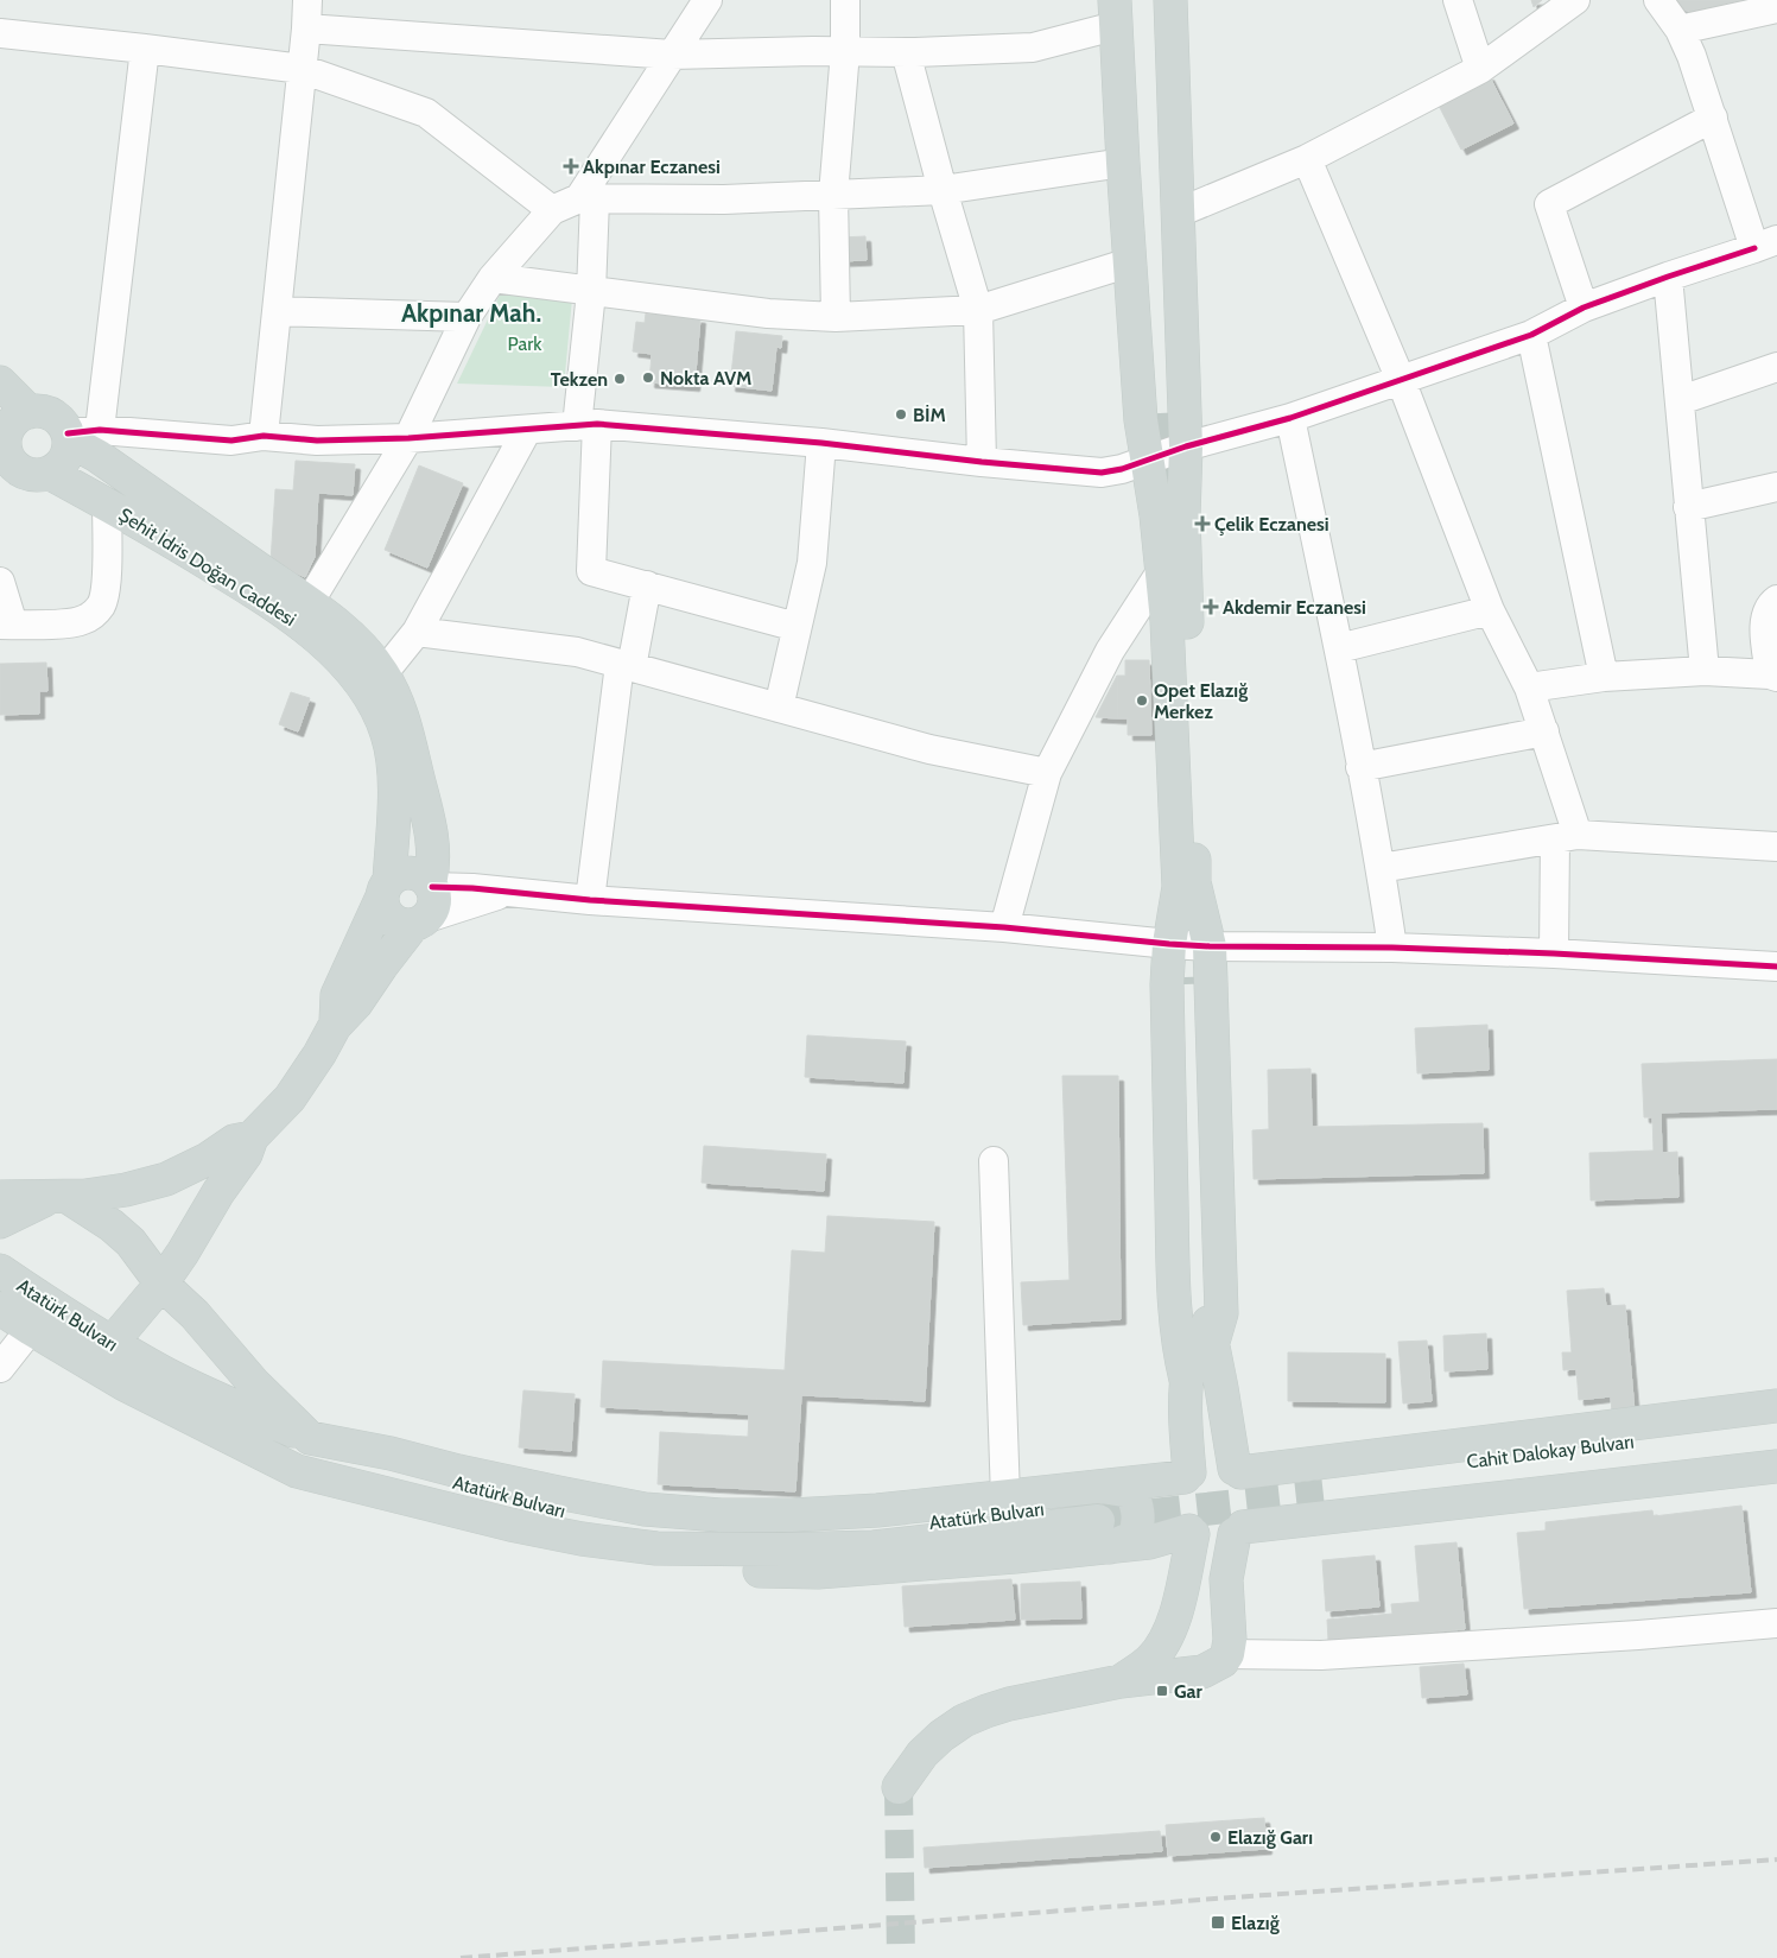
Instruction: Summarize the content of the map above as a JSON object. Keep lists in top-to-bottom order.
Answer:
{
  "streets": {
    "main road": ["Şehit İdris Doğan Caddesi", "Atatürk Bulvarı", "Cahit Dalokay Bulvarı"]
  },
  "districts": ["Akpınar Mah."],
  "parks": ["Park"],
  "places": {
    "health": ["Akpınar Eczanesi", "Çelik Eczanesi", "Akdemir Eczanesi"],
    "other": [
      "Nokta AVM",
      "Tekzen",
      "BİM",
      "Opet Elazığ Merkez",
      "Elazığ Garı"
    ],
    "transit": ["Gar", "Elazığ"]
  }
}
